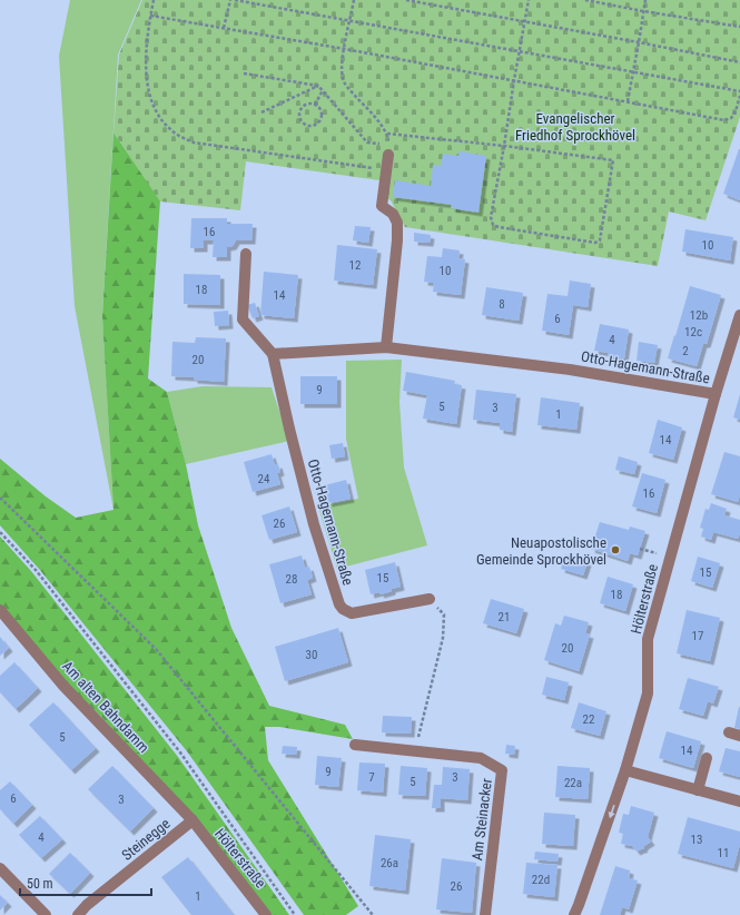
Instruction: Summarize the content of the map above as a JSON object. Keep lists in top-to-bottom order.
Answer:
{
  "streets": {
    "street": [
      "Otto-Hagemann-Straße",
      "Hölterstraße",
      "Am alten Bahndamm",
      "Am Steinacker",
      "Steinegge"
    ]
  },
  "crossings": [
    ["Otto-Hagemann-Straße", "Hölterstraße"],
    ["Hölterstraße", "Am alten Bahndamm"],
    ["Hölterstraße", "Steinegge"],
    ["Am alten Bahndamm", "Steinegge"]
  ],
  "parks": ["Evangelischer Friedhof Sprockhövel"],
  "places": ["Neuapostolische Gemeinde Sprockhövel"],
  "house_numbers": [
    "16",
    "10",
    "12",
    "10",
    "18",
    "14",
    "8",
    "12b",
    "6",
    "12c",
    "4",
    "2",
    "20",
    "9",
    "5",
    "3",
    "1",
    "14",
    "24",
    "16",
    "26",
    "15",
    "15",
    "28",
    "18",
    "21",
    "17",
    "20",
    "30",
    "22",
    "5",
    "14",
    "9",
    "7",
    "3",
    "5",
    "22a",
    "6",
    "3",
    "4",
    "13",
    "11",
    "26a",
    "22d",
    "26",
    "1"
  ],
  "scale_bar": "50 m"
}
